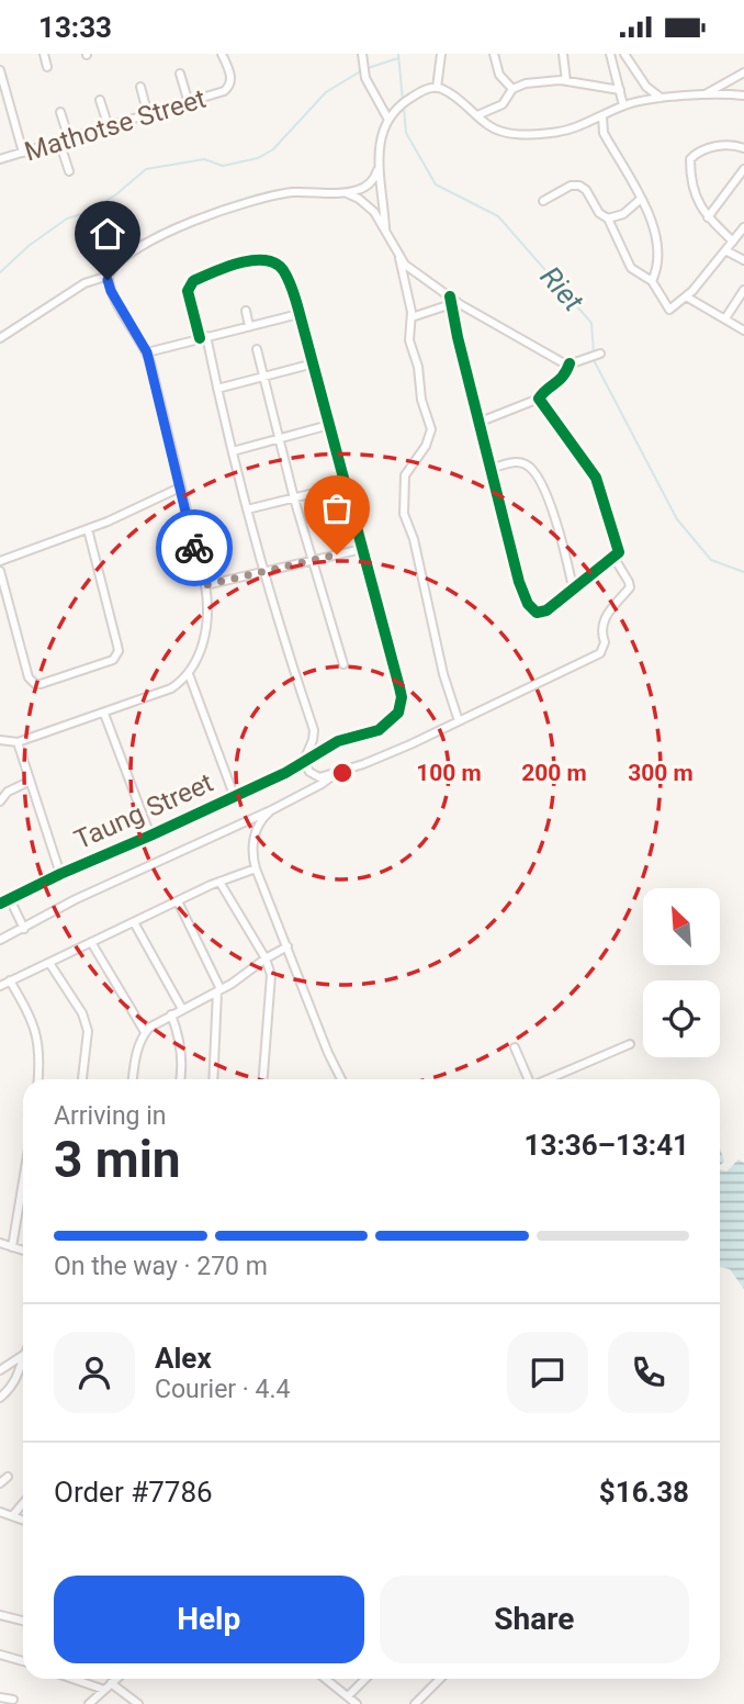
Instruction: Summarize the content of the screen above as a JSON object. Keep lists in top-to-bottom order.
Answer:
{
  "streets": {
    "street": ["Mathotse Street", "Taung Street"]
  },
  "water": ["Riet"],
  "north": "top left",
  "page": {
    "status": "13:33",
    "heading": ["3 min", "Arriving in", "13:36–13:41"],
    "panel": [
      "Alex",
      "Courier · 4.4",
      "Order #7786",
      "$16.38"
    ],
    "bar": "On the way · 270 m",
    "buttons": ["Help", "Share"]
  },
  "rings": ["100 m", "200 m", "300 m"]
}
